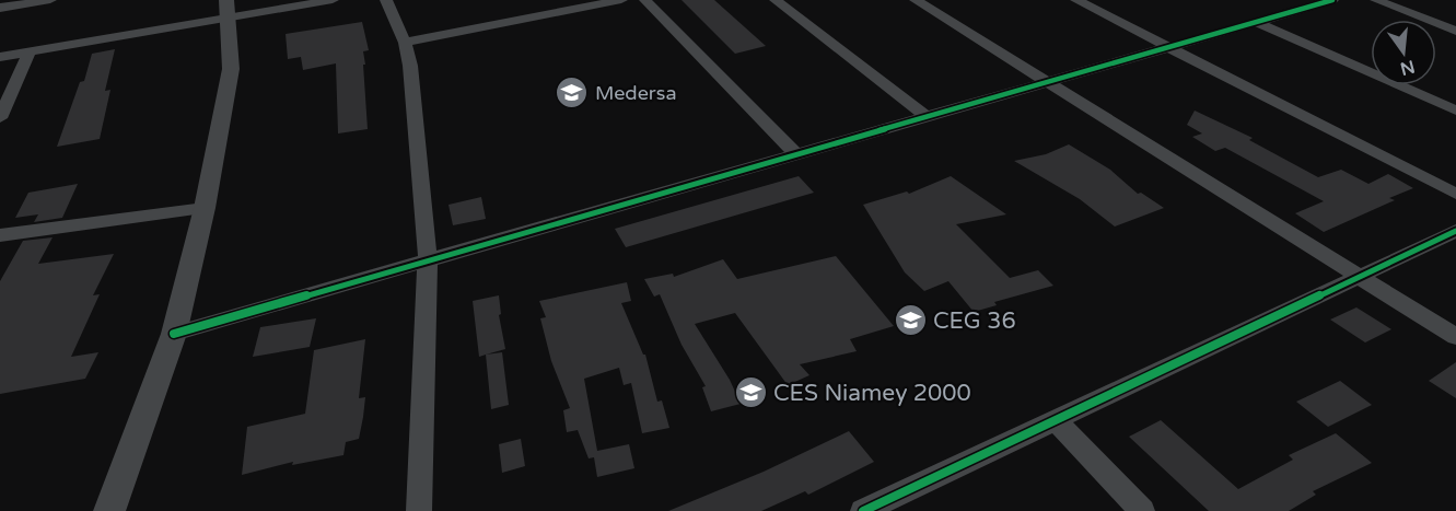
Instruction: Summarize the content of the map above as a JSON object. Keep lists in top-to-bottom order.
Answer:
{
  "places": {
    "school or university": ["Medersa", "CEG 36", "CES Niamey 2000"]
  },
  "north": "bottom"
}
